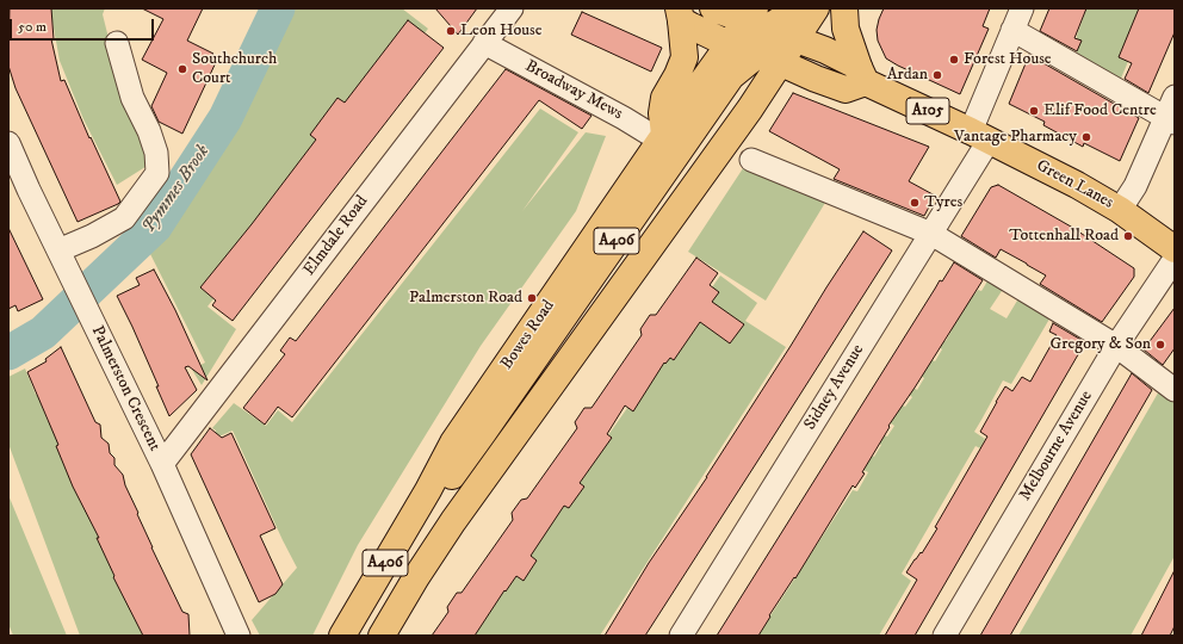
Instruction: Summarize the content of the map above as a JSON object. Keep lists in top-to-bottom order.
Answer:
{
  "streets": {
    "main road": [
      "A105",
      "Green Lanes",
      "A406",
      "Bowes Road"
    ],
    "street": [
      "Broadway Mews",
      "Elmdale Road",
      "Sidney Avenue",
      "Palmerston Crescent",
      "Melbourne Avenue"
    ]
  },
  "crossings": [
    ["Broadway Mews", "Elmdale Road"],
    ["Broadway Mews", "Bowes Road"],
    ["Green Lanes", "A406"],
    ["Green Lanes", "Sidney Avenue"],
    ["Elmdale Road", "Palmerston Crescent"],
    ["A406", "Bowes Road"]
  ],
  "water": ["Pymmes Brook"],
  "places": [
    "Leon House",
    "Forest House",
    "Southchurch Court",
    "Ardan",
    "Elif Food Centre",
    "Vantage Pharmacy",
    "Tyres",
    "Tottenhall Road",
    "Palmerston Road",
    "Gregory & Son"
  ],
  "scale_bar": "50 m"
}
